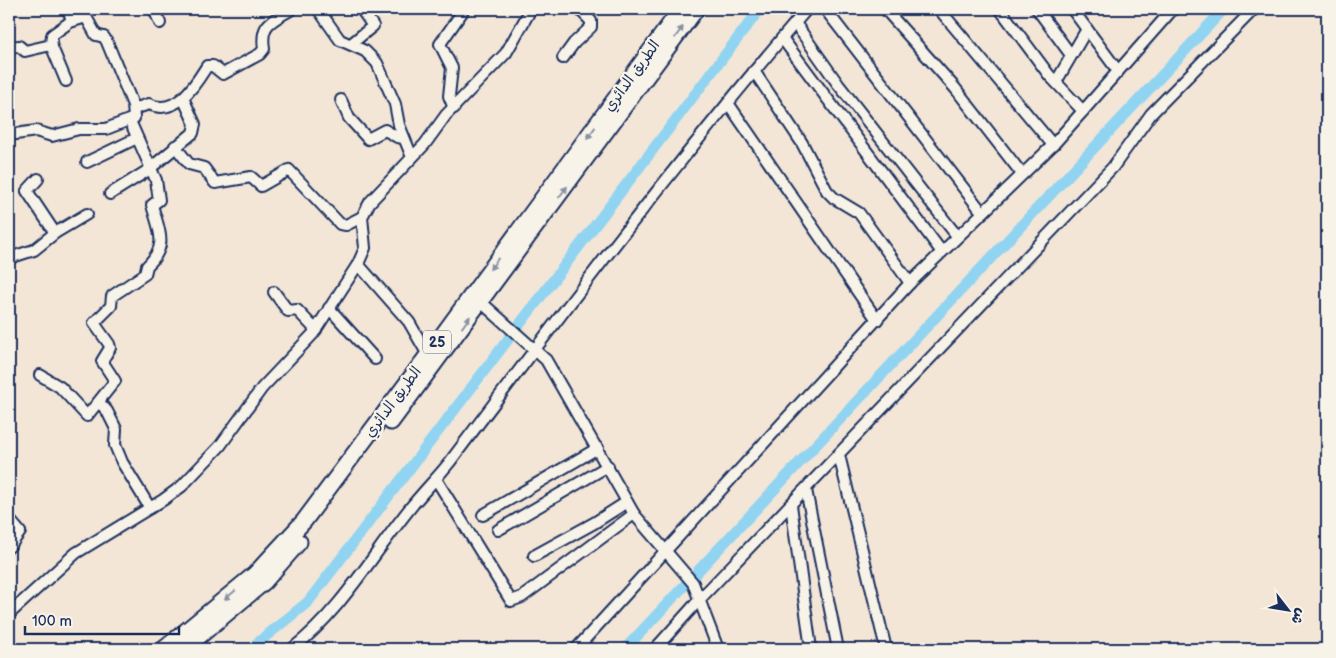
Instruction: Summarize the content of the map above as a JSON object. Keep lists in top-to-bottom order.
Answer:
{
  "streets": {
    "highway": ["الطريق الدائري", "25"]
  },
  "scale_bar": "100 m",
  "north": "bottom right"
}
